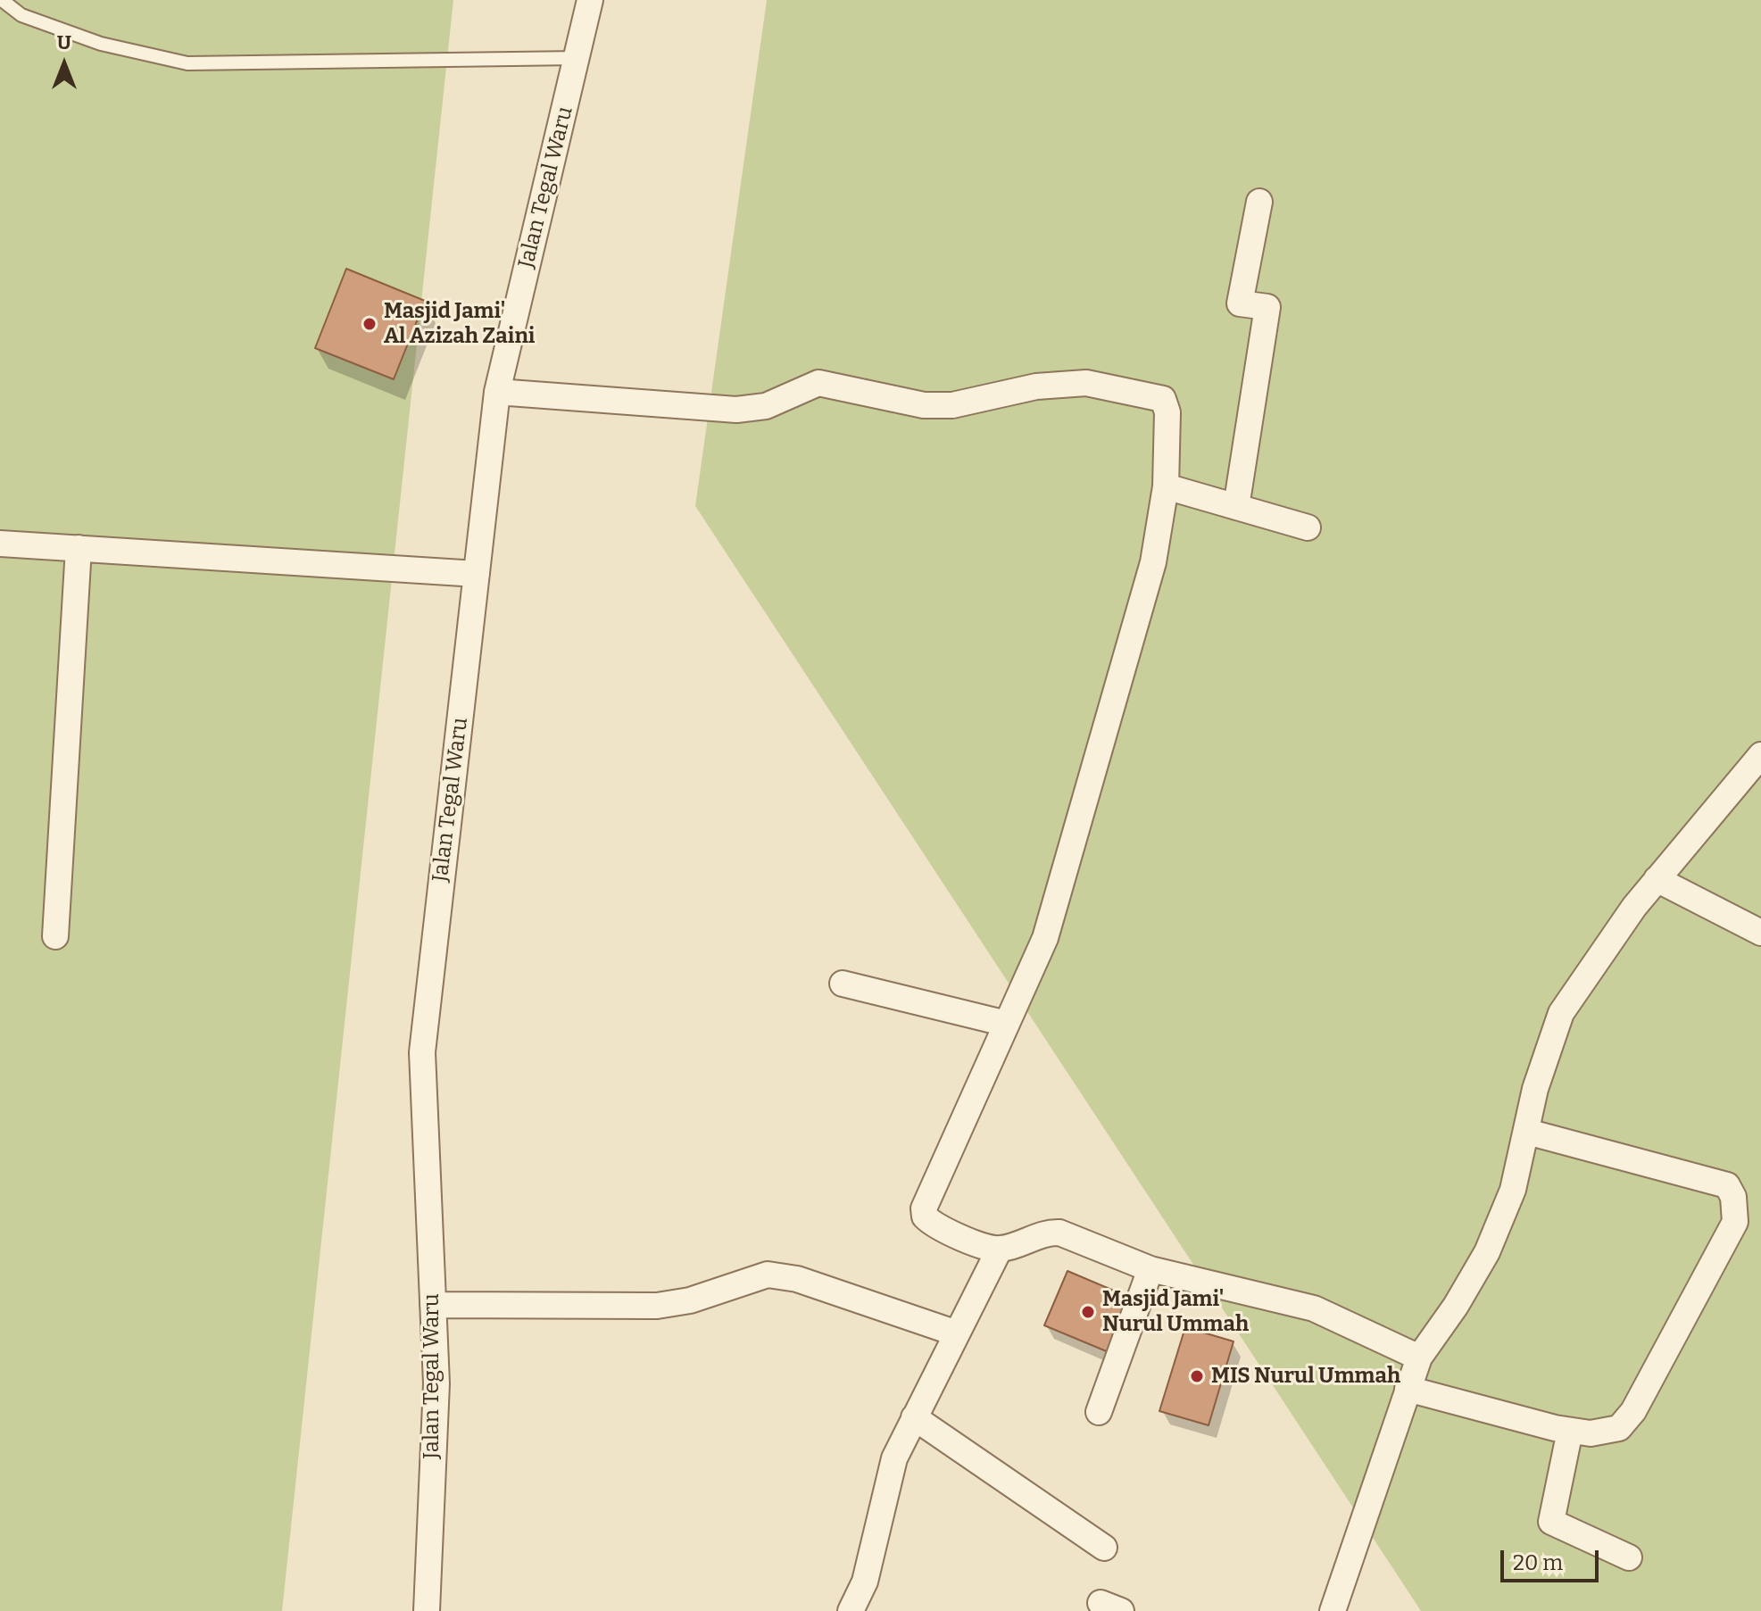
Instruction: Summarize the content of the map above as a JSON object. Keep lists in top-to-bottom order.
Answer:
{
  "streets": {
    "street": ["Jalan Tegal Waru"]
  },
  "places": ["Masjid Jami' Al Azizah Zaini", "Masjid Jami' Nurul Ummah", "MIS Nurul Ummah"],
  "scale_bar": "20 m",
  "north": "top"
}
